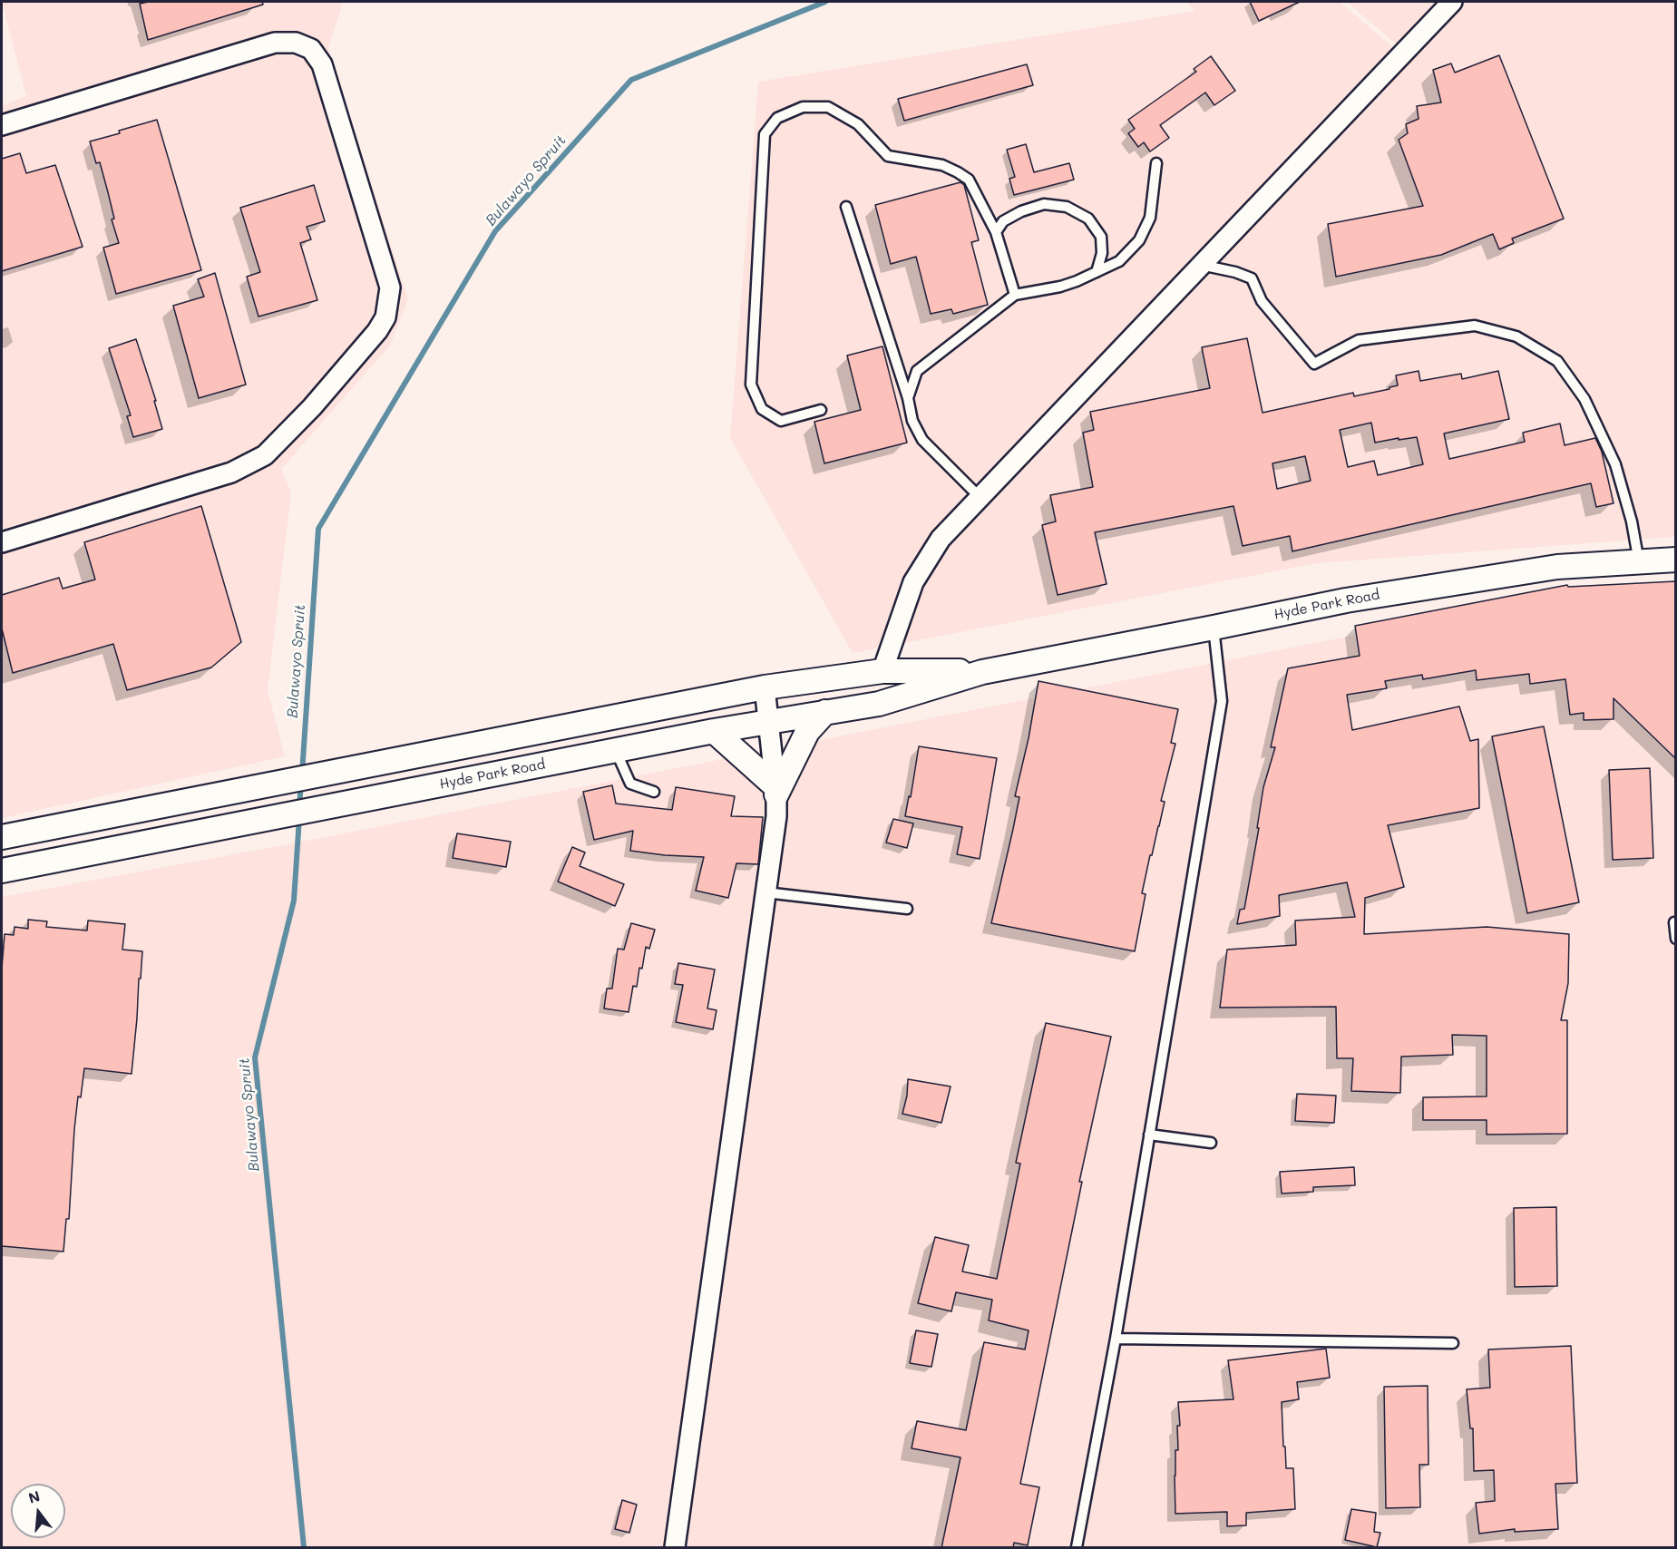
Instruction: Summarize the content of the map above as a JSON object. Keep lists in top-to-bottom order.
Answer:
{
  "streets": {
    "street": ["Hyde Park Road"]
  },
  "water": ["Bulawayo Spruit"],
  "north": "top"
}
